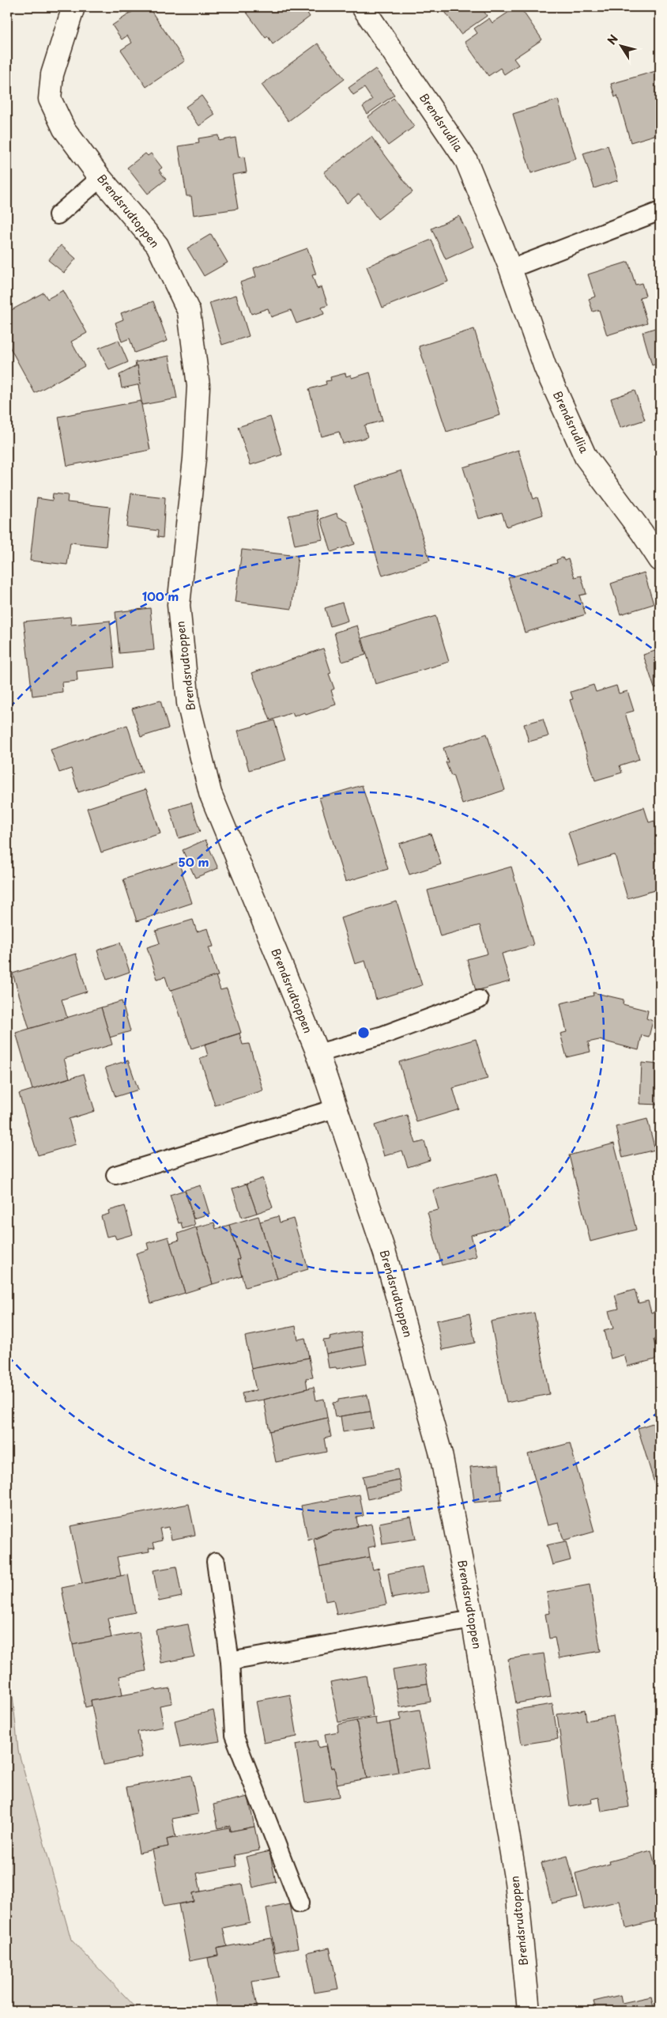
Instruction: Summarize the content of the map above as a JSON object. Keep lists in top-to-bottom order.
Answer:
{
  "streets": {
    "street": ["Brendsrudlia", "Brendsrudtoppen"]
  },
  "north": "top left",
  "rings": ["100 m", "50 m"]
}
